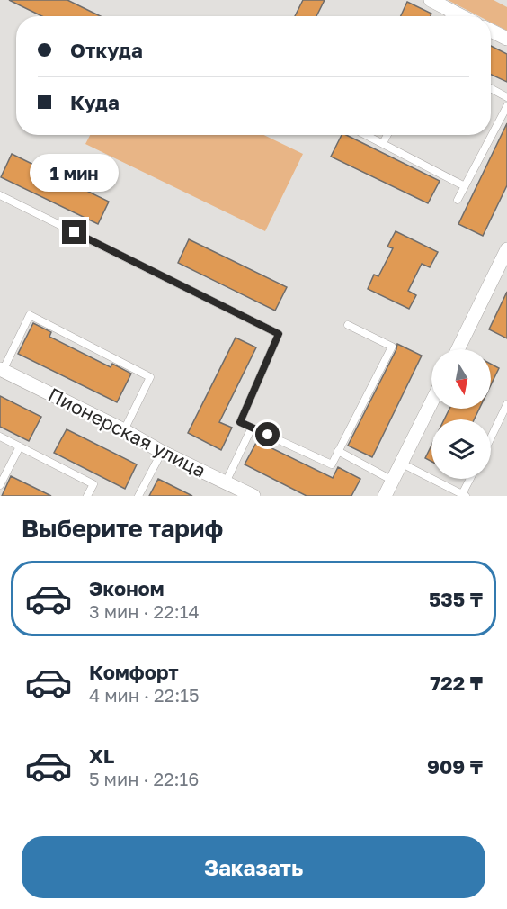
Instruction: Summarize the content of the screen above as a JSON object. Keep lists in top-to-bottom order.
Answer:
{
  "streets": {
    "street": ["Пионерская улица"]
  },
  "north": "bottom",
  "page": {
    "banner": ["Откуда", "Куда"],
    "bubble": "1 мин",
    "heading": "Выберите тариф",
    "list": [
      {
        "name": "Эконом",
        "note": "3 мин · 22:14",
        "value": "535 ₸"
      },
      {
        "name": "Комфорт",
        "note": "4 мин · 22:15",
        "value": "722 ₸"
      },
      {
        "name": "XL",
        "note": "5 мин · 22:16",
        "value": "909 ₸"
      }
    ],
    "buttons": "Заказать"
  }
}
